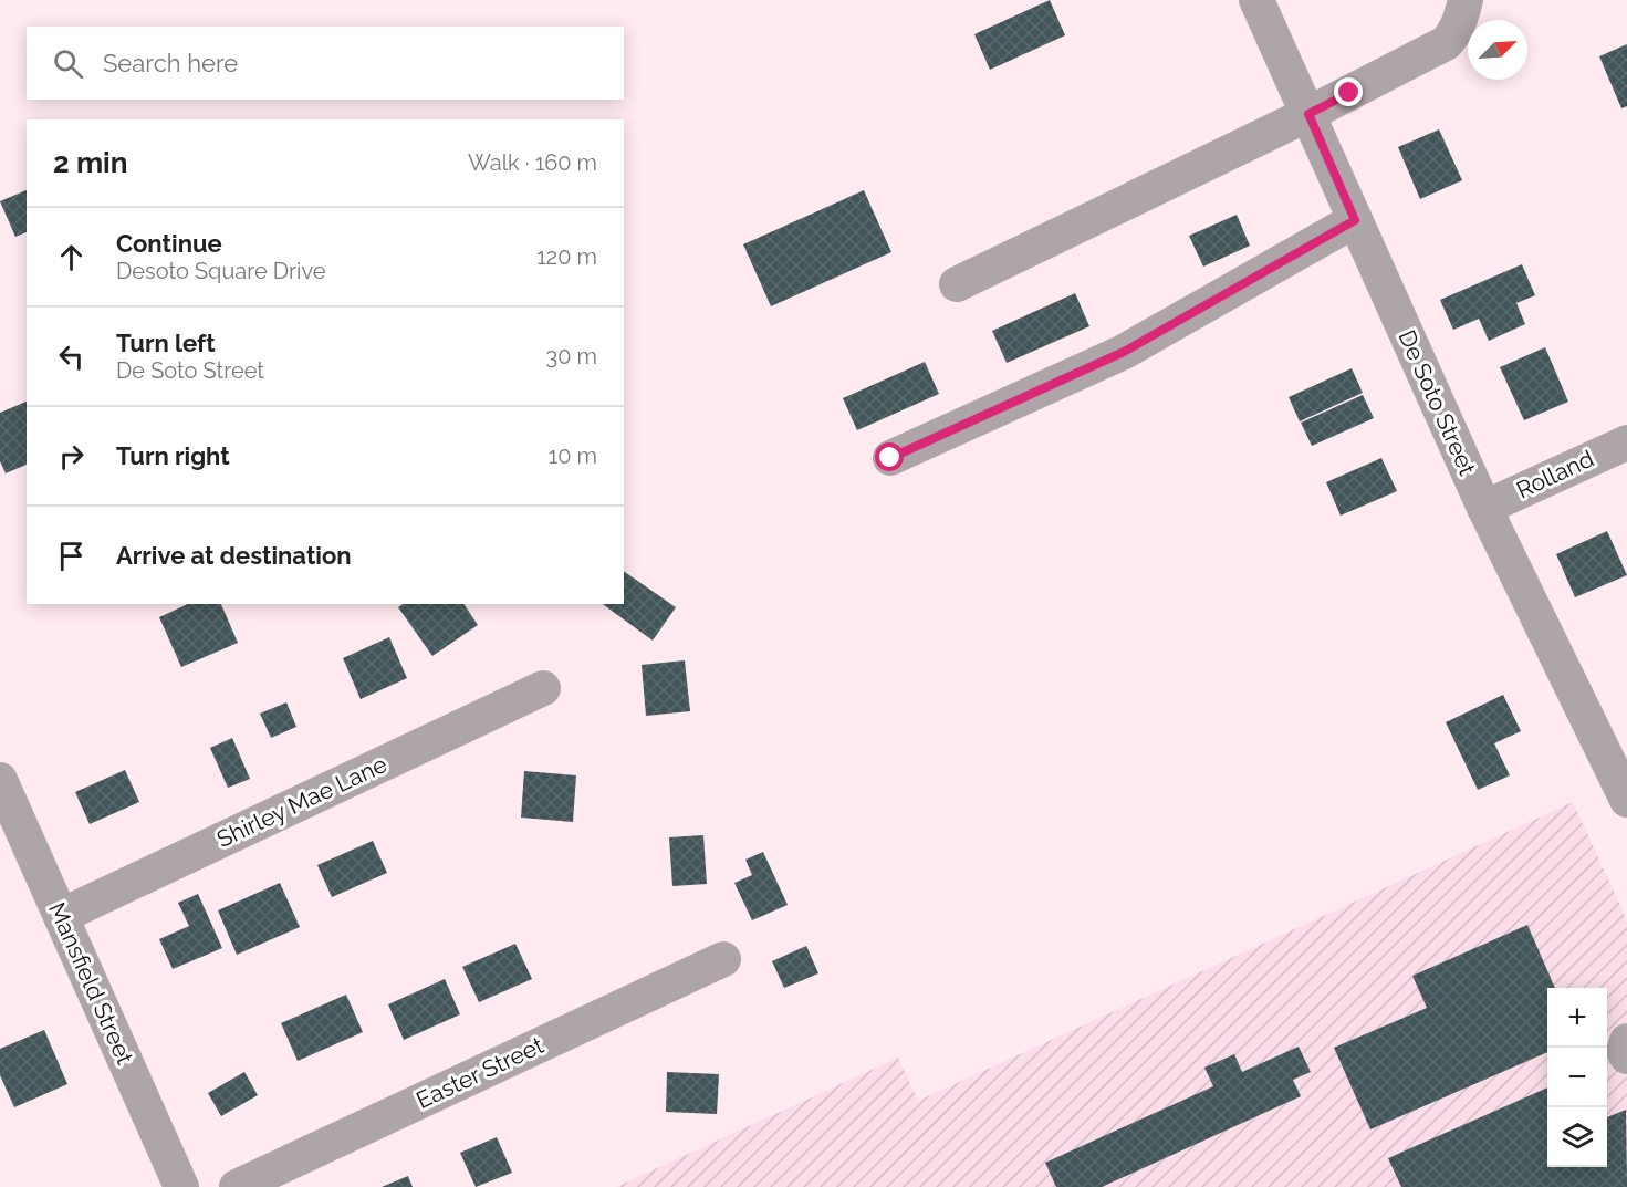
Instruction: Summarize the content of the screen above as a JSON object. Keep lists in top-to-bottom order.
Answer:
{
  "streets": {
    "street": [
      "De Soto Street",
      "Rolland",
      "Shirley Mae Lane",
      "Mansfield Street",
      "Easter Street"
    ]
  },
  "crossings": [
    ["De Soto Street", "Rolland"],
    ["Shirley Mae Lane", "Mansfield Street"]
  ],
  "north": "top right",
  "page": {
    "search": "Search here",
    "heading": ["2 min", "Walk · 160 m"],
    "list": [
      ["Continue", "Desoto Square Drive", "120 m"],
      ["Turn left", "De Soto Street", "30 m"],
      ["Turn right", "10 m"],
      "Arrive at destination"
    ],
    "map_buttons": ["+", "−"]
  }
}
